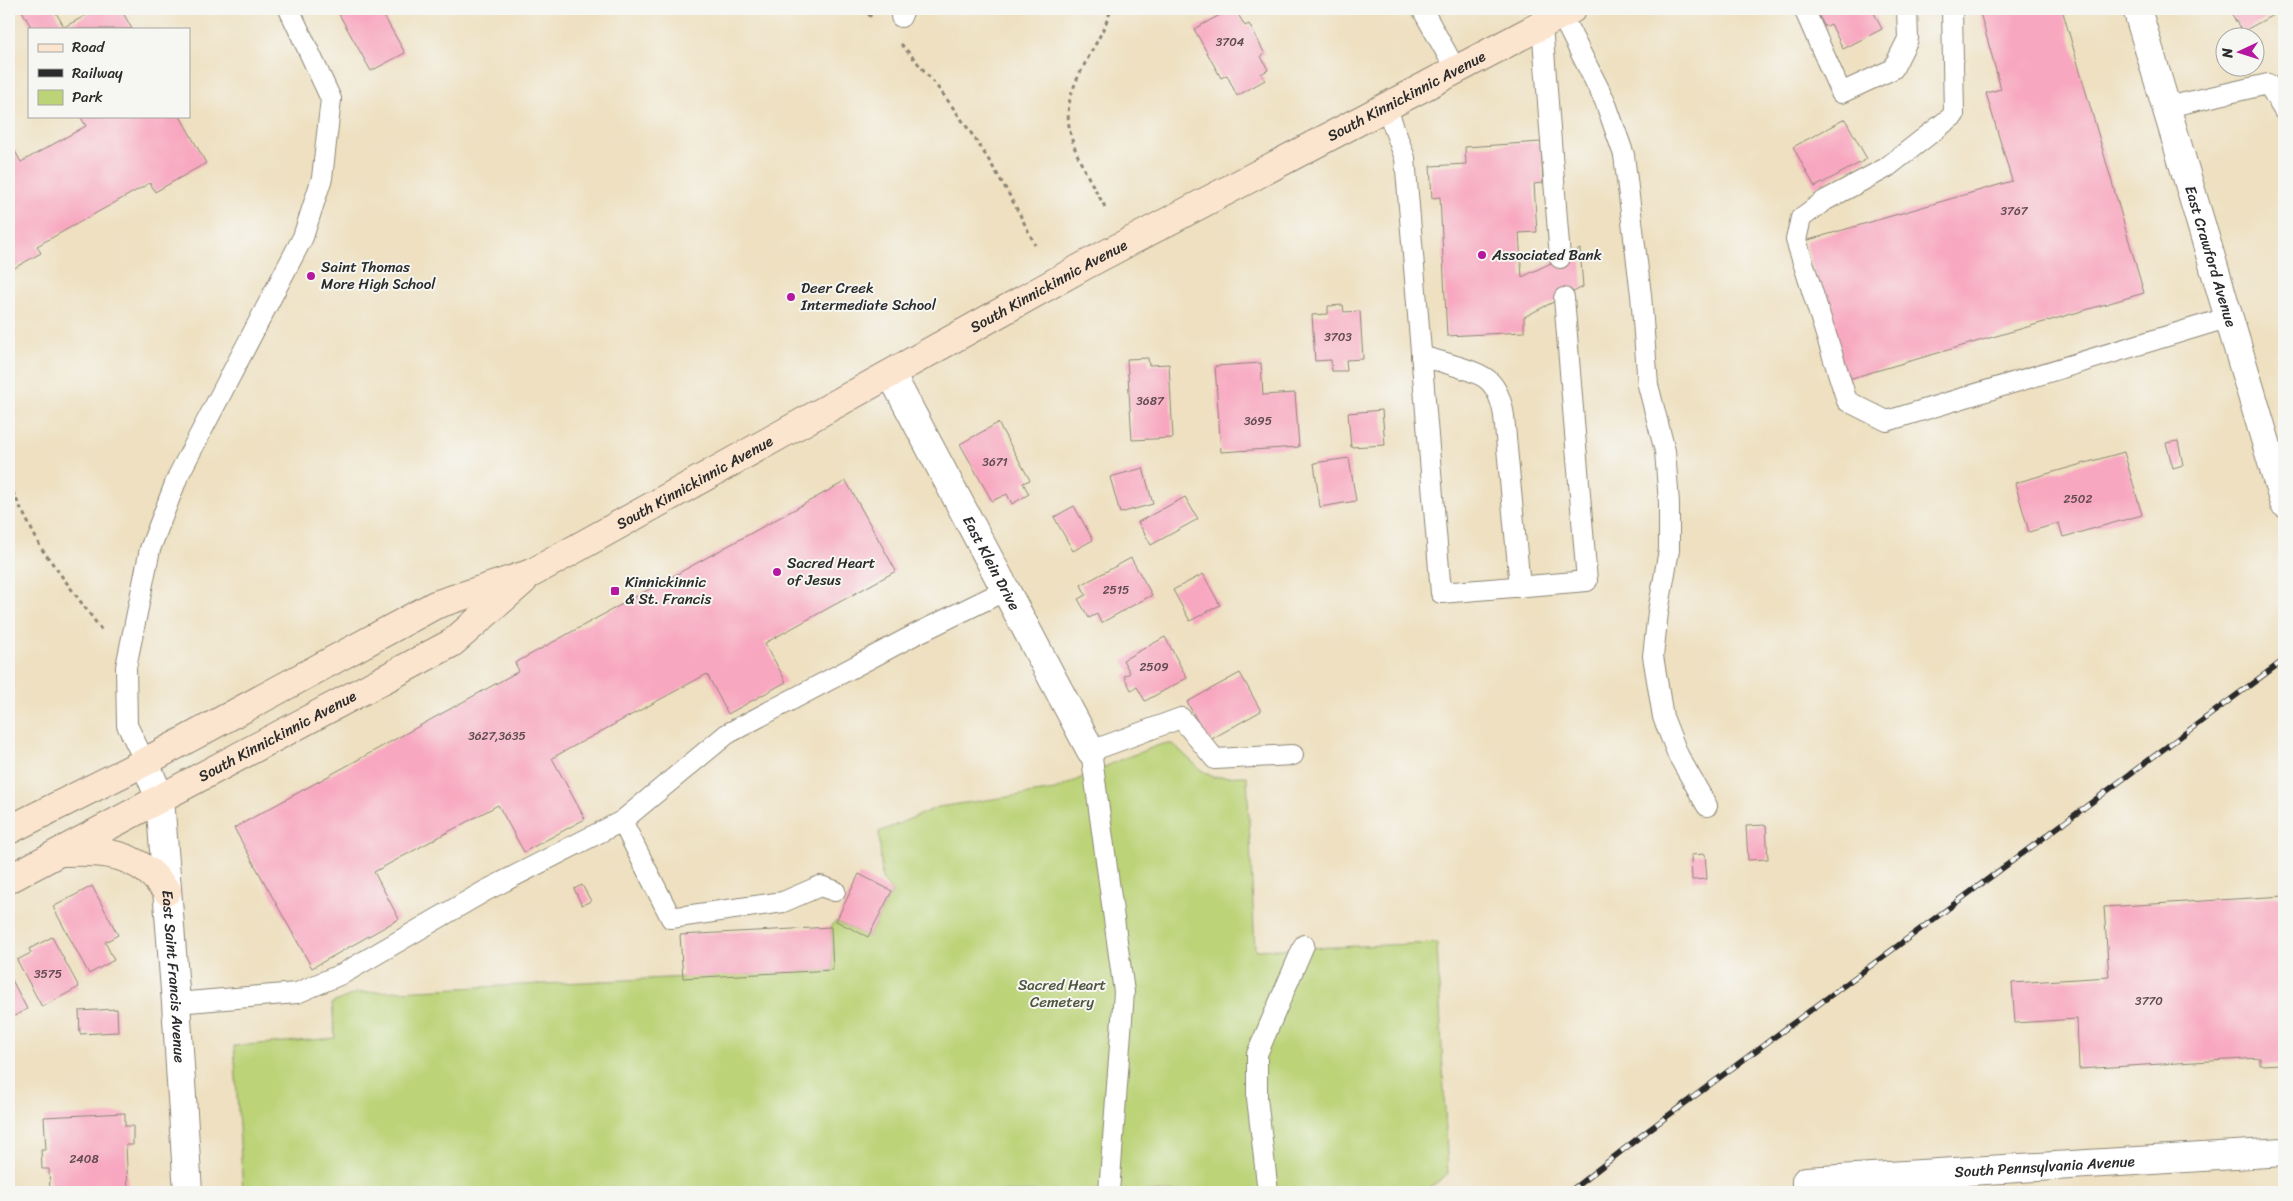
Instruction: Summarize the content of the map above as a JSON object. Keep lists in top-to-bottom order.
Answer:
{
  "streets": {
    "main road": ["South Kinnickinnic Avenue"],
    "street": [
      "East Crawford Avenue",
      "East Klein Drive",
      "East Saint Francis Avenue",
      "South Pennsylvania Avenue"
    ]
  },
  "crossings": [
    ["South Kinnickinnic Avenue", "East Klein Drive"],
    ["South Kinnickinnic Avenue", "East Saint Francis Avenue"]
  ],
  "parks": ["Sacred Heart Cemetery"],
  "places": {
    "other": [
      "Associated Bank",
      "Saint Thomas More High School",
      "Deer Creek Intermediate School",
      "Sacred Heart of Jesus"
    ],
    "transit": ["Kinnickinnic & St. Francis"]
  },
  "house_numbers": [
    "3704",
    "3767",
    "3703",
    "3687",
    "3695",
    "3671",
    "2502",
    "2515",
    "2509",
    "3627,3635",
    "3575",
    "3770",
    "2408"
  ],
  "legend": ["Road", "Railway", "Park"],
  "north": "left"
}
